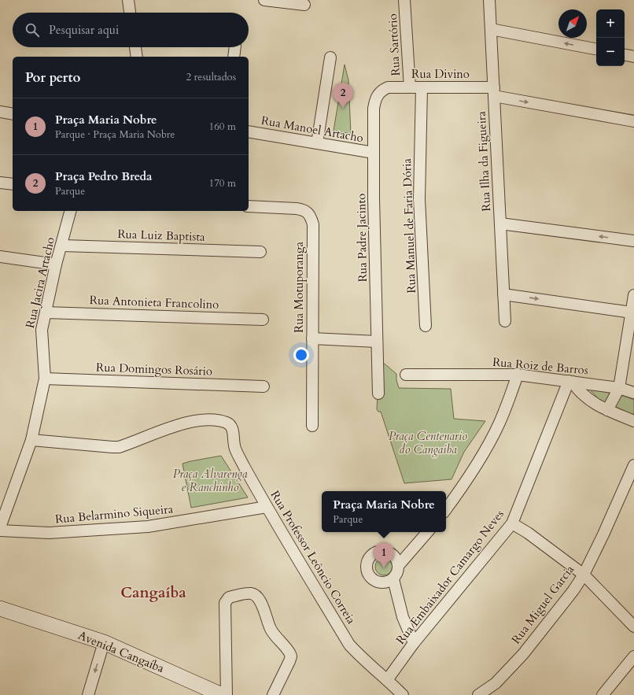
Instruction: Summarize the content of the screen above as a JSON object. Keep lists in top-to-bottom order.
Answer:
{
  "streets": {
    "main road": ["Avenida Cangaíba"],
    "street": [
      "Rua Sartório",
      "Rua Divino",
      "Rua Manoel Artacho",
      "Rua Ilha da Figueira",
      "Rua Manuel de Faria Dória",
      "Rua Luiz Baptista",
      "Rua Padre Jacinto",
      "Rua Jacira Artacho",
      "Rua Motuporanga",
      "Rua Antonieta Francolino",
      "Rua Roiz de Barros",
      "Rua Domingos Rosário",
      "Rua Belarmino Siqueira",
      "Rua Professor Leôncio Correia",
      "Rua Embaixador Camargo Neves",
      "Rua Miguel Garcia"
    ]
  },
  "crossings": [
    ["Rua Sartório", "Rua Divino"],
    ["Rua Divino", "Rua Ilha da Figueira"],
    ["Rua Divino", "Rua Manuel de Faria Dória"],
    ["Rua Divino", "Rua Padre Jacinto"],
    ["Rua Manoel Artacho", "Rua Padre Jacinto"],
    ["Rua Luiz Baptista", "Rua Jacira Artacho"],
    ["Rua Jacira Artacho", "Rua Antonieta Francolino"],
    ["Rua Jacira Artacho", "Rua Domingos Rosário"],
    ["Rua Jacira Artacho", "Rua Professor Leôncio Correia"],
    ["Rua Roiz de Barros", "Rua Embaixador Camargo Neves"],
    ["Rua Belarmino Siqueira", "Rua Professor Leôncio Correia"],
    ["Rua Professor Leôncio Correia", "Rua Embaixador Camargo Neves"]
  ],
  "districts": ["Cangaíba"],
  "parks": ["Praça Centenario do Cangaiba", "Praça Alvarenga e Ranchinho"],
  "north": "top right",
  "page": {
    "map_buttons": ["+", "−"],
    "search": "Pesquisar aqui",
    "heading": ["Por perto", "2 resultados"],
    "pins": ["2", "1"],
    "list": [
      {
        "mark": "1",
        "name": "Praça Maria Nobre",
        "note": "Parque · Praça Maria Nobre",
        "value": "160 m"
      },
      {
        "mark": "2",
        "name": "Praça Pedro Breda",
        "note": "Parque",
        "value": "170 m"
      }
    ],
    "popup": ["Praça Maria Nobre", "Parque"]
  }
}
